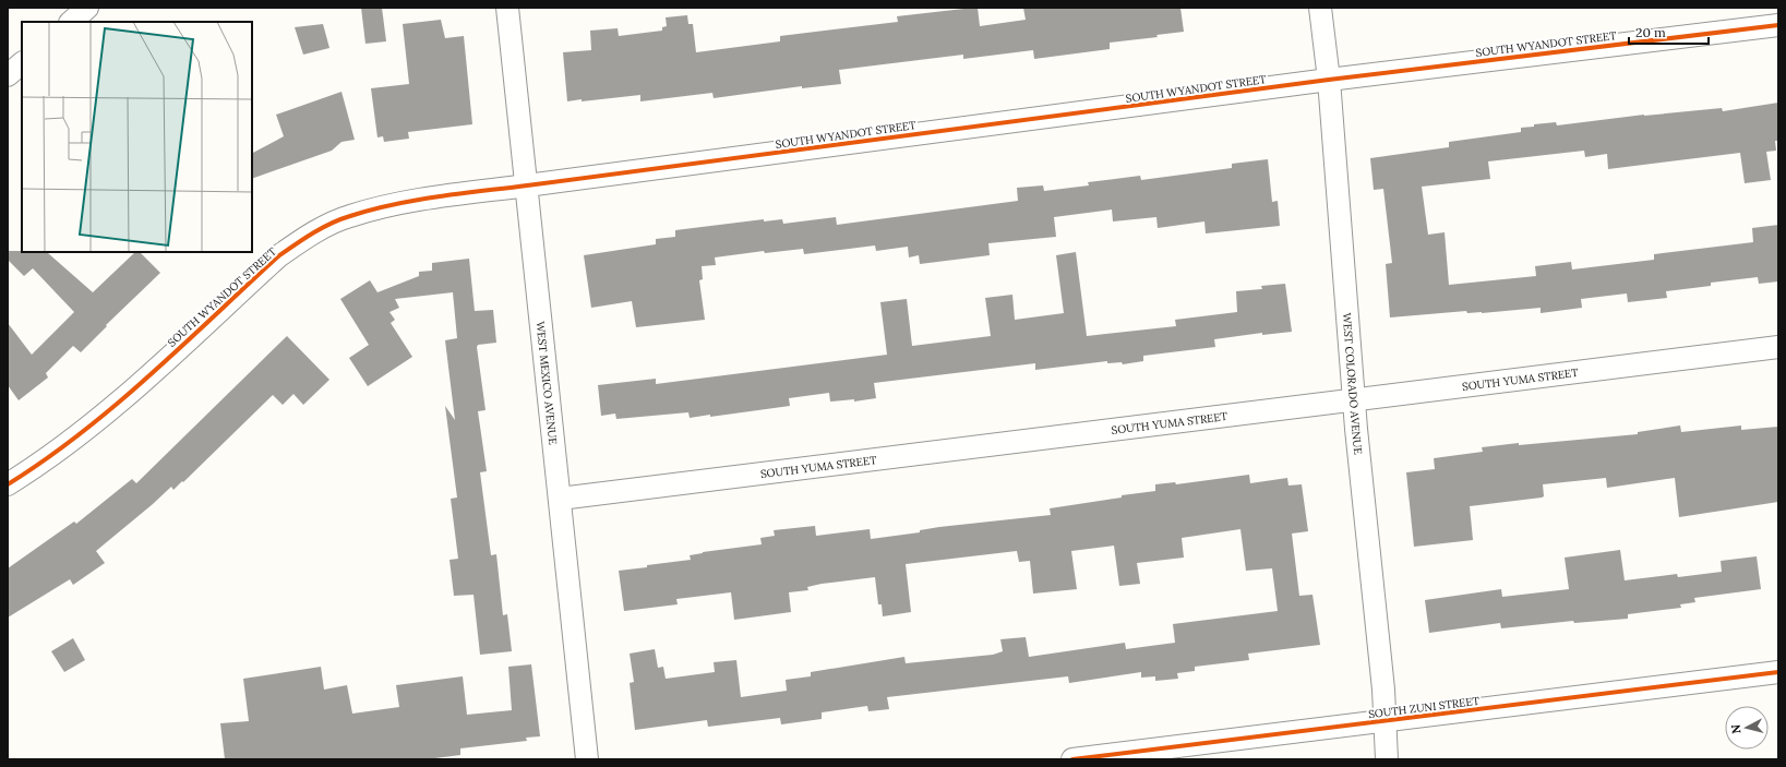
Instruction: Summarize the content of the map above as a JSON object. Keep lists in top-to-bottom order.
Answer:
{
  "streets": {
    "street": [
      "SOUTH WYANDOT STREET",
      "SOUTH YUMA STREET",
      "WEST MEXICO AVENUE",
      "WEST COLORADO AVENUE",
      "SOUTH ZUNI STREET"
    ]
  },
  "crossings": [
    ["SOUTH WYANDOT STREET", "WEST MEXICO AVENUE"],
    ["SOUTH WYANDOT STREET", "WEST COLORADO AVENUE"],
    ["SOUTH YUMA STREET", "WEST MEXICO AVENUE"],
    ["SOUTH YUMA STREET", "WEST COLORADO AVENUE"],
    ["WEST COLORADO AVENUE", "SOUTH ZUNI STREET"]
  ],
  "scale_bar": "20 m",
  "north": "left"
}
